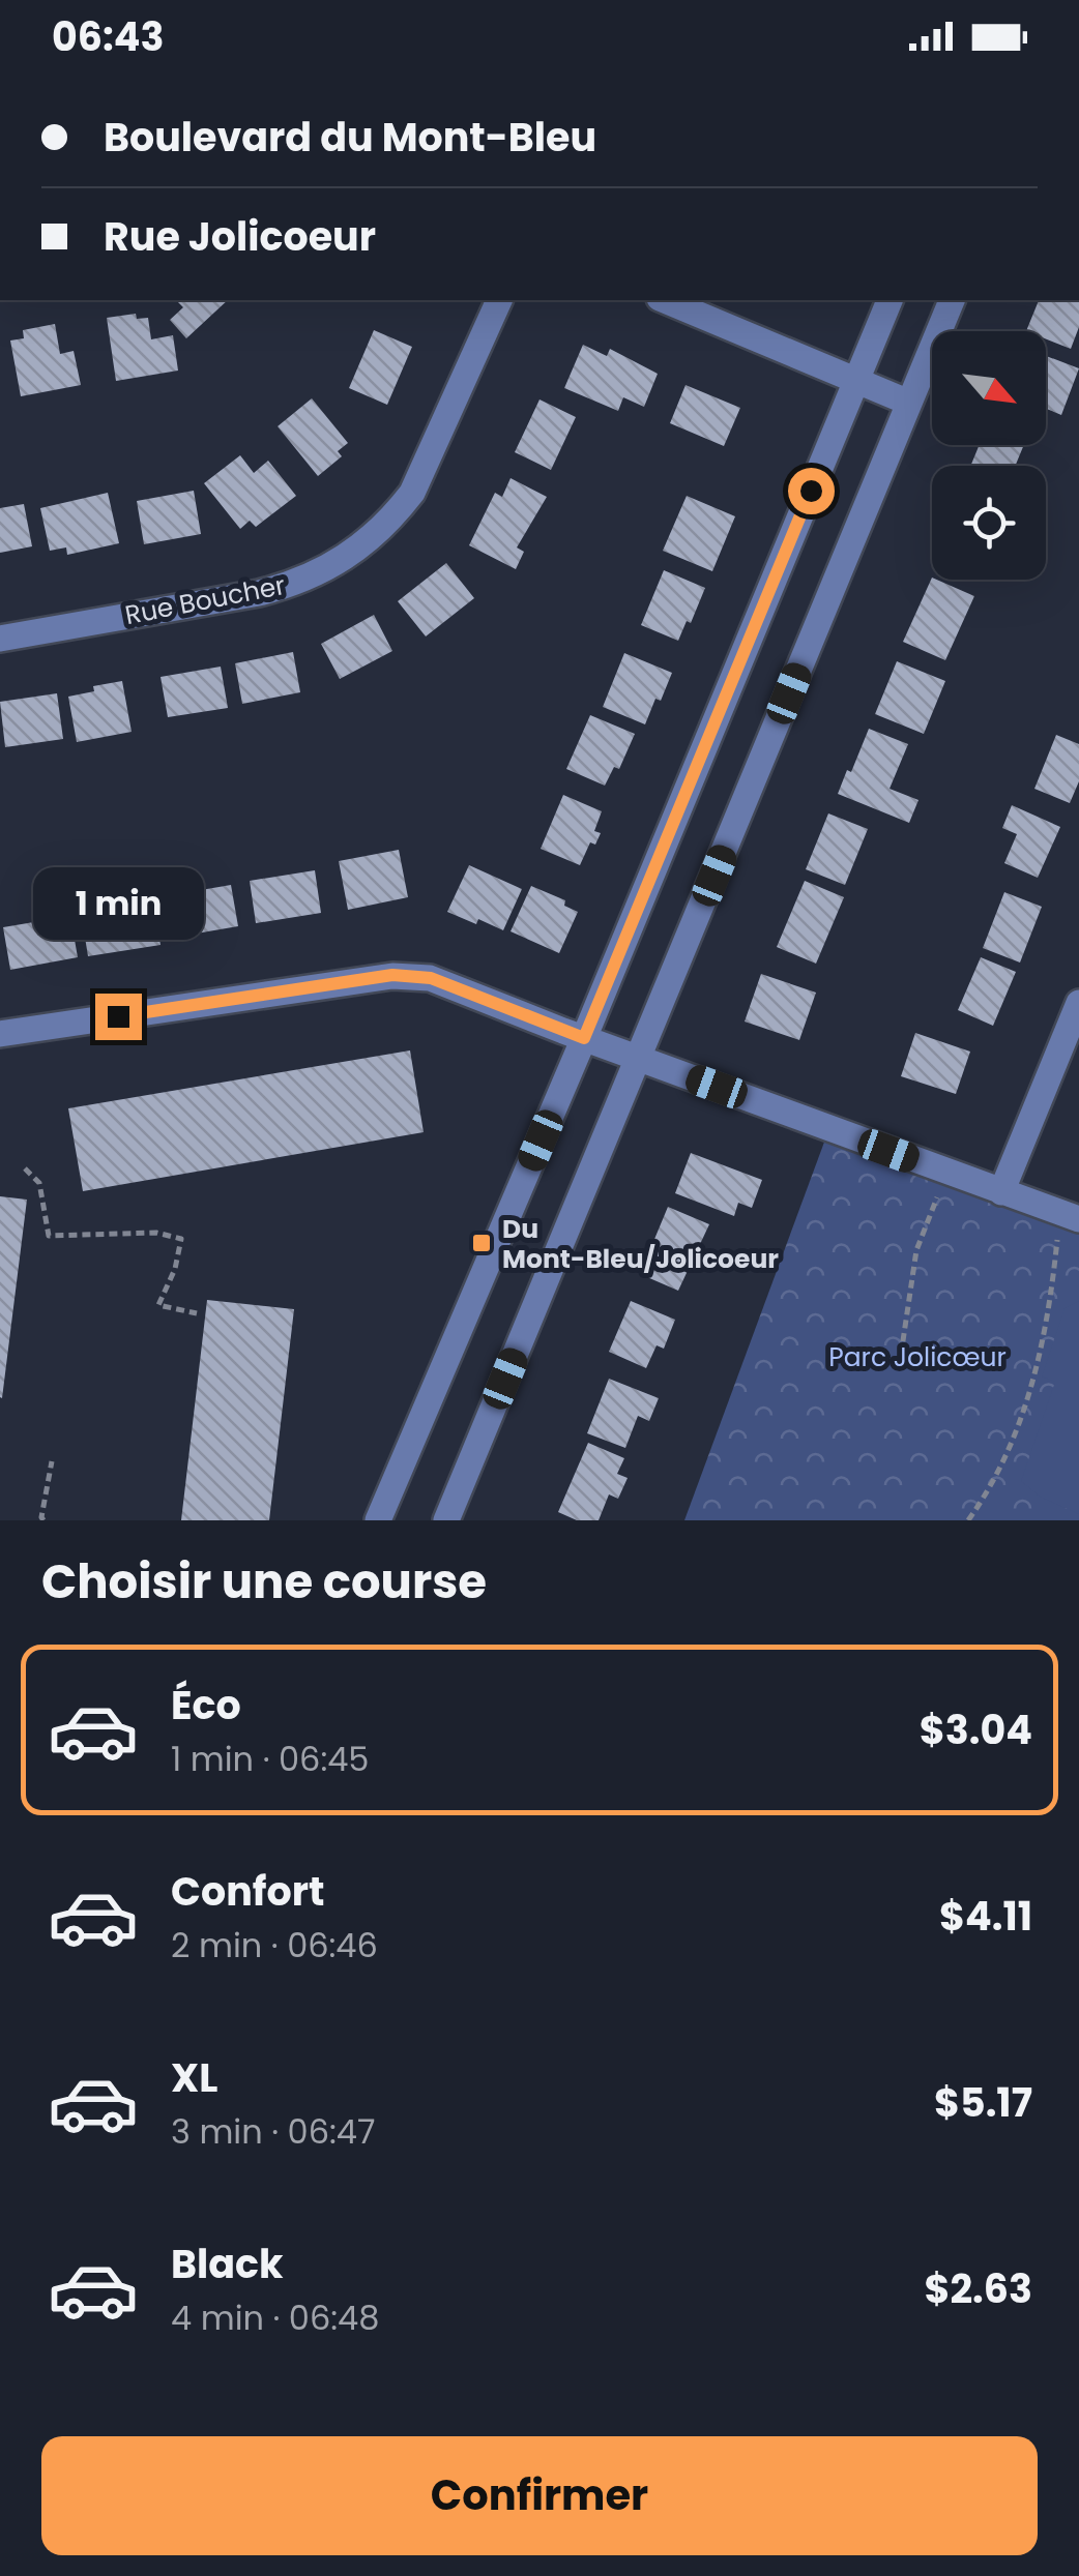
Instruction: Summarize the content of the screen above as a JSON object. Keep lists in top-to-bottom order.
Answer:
{
  "streets": {
    "street": ["Rue Boucher"]
  },
  "parks": ["Parc Jolicœur"],
  "places": {
    "transit": ["Du Mont-Bleu/Jolicoeur"]
  },
  "north": "bottom right",
  "page": {
    "status": "06:43",
    "banner": ["Boulevard du Mont-Bleu", "Rue Jolicoeur"],
    "bubble": "1 min",
    "heading": "Choisir une course",
    "list": [
      {
        "name": "Éco",
        "note": "1 min · 06:45",
        "value": "$3.04"
      },
      {
        "name": "Confort",
        "note": "2 min · 06:46",
        "value": "$4.11"
      },
      {
        "name": "XL",
        "note": "3 min · 06:47",
        "value": "$5.17"
      },
      {
        "name": "Black",
        "note": "4 min · 06:48",
        "value": "$2.63"
      }
    ],
    "buttons": "Confirmer"
  }
}
